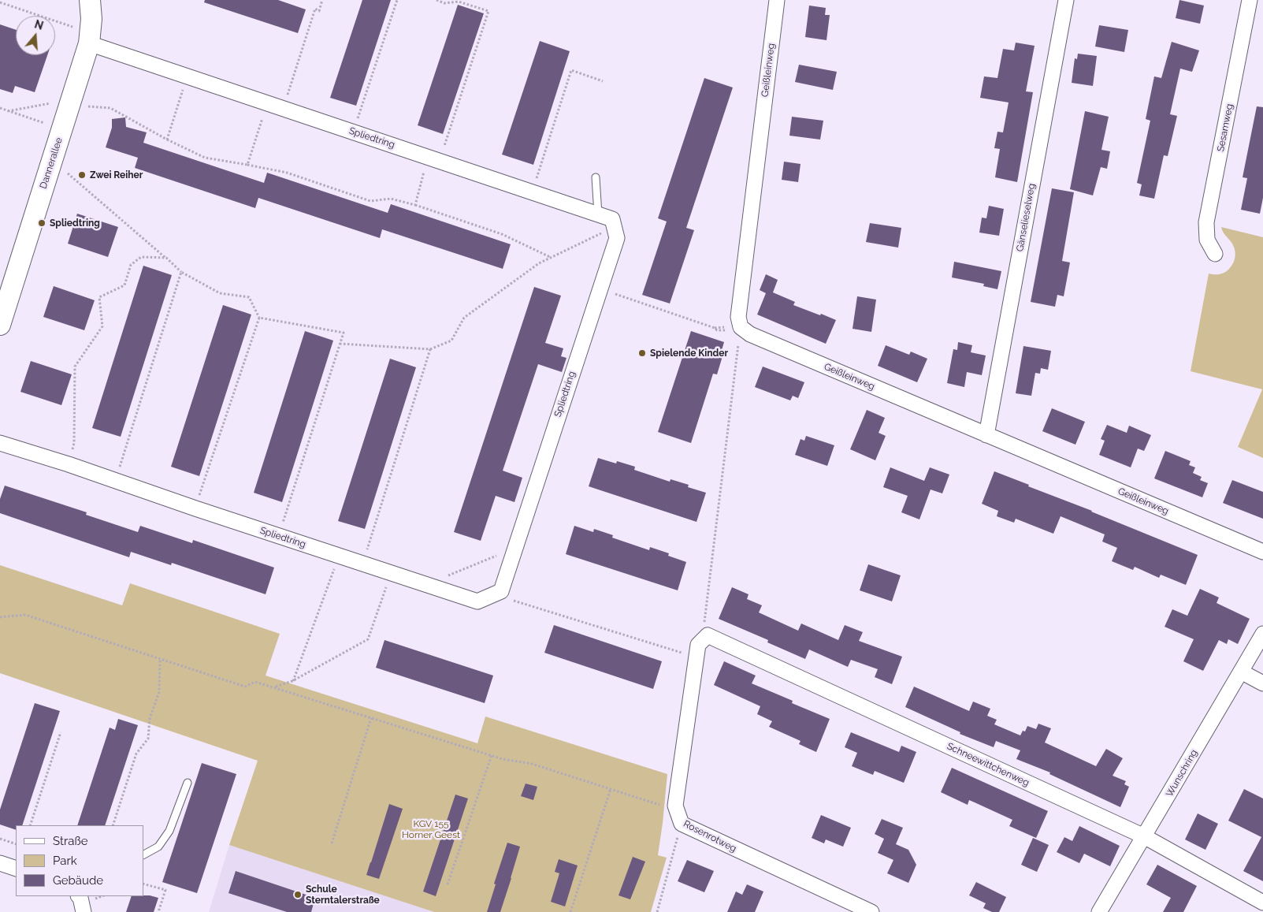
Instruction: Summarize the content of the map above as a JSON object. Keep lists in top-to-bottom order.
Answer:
{
  "streets": {
    "street": [
      "Geißleinweg",
      "Sesamweg",
      "Spliedtring",
      "Dannerallee",
      "Gänselieselweg",
      "Schneewittchenweg",
      "Wunschring",
      "Rosenrotweg"
    ]
  },
  "crossings": [
    ["Geißleinweg", "Gänselieselweg"],
    ["Spliedtring", "Dannerallee"],
    ["Schneewittchenweg", "Wunschring"],
    ["Schneewittchenweg", "Rosenrotweg"]
  ],
  "parks": ["KGV 155 Horner Geest"],
  "places": [
    "Zwei Reiher",
    "Spliedtring",
    "Spielende Kinder",
    "Schule Sterntalerstraße"
  ],
  "legend": ["Straße", "Park", "Gebäude"],
  "north": "top"
}
